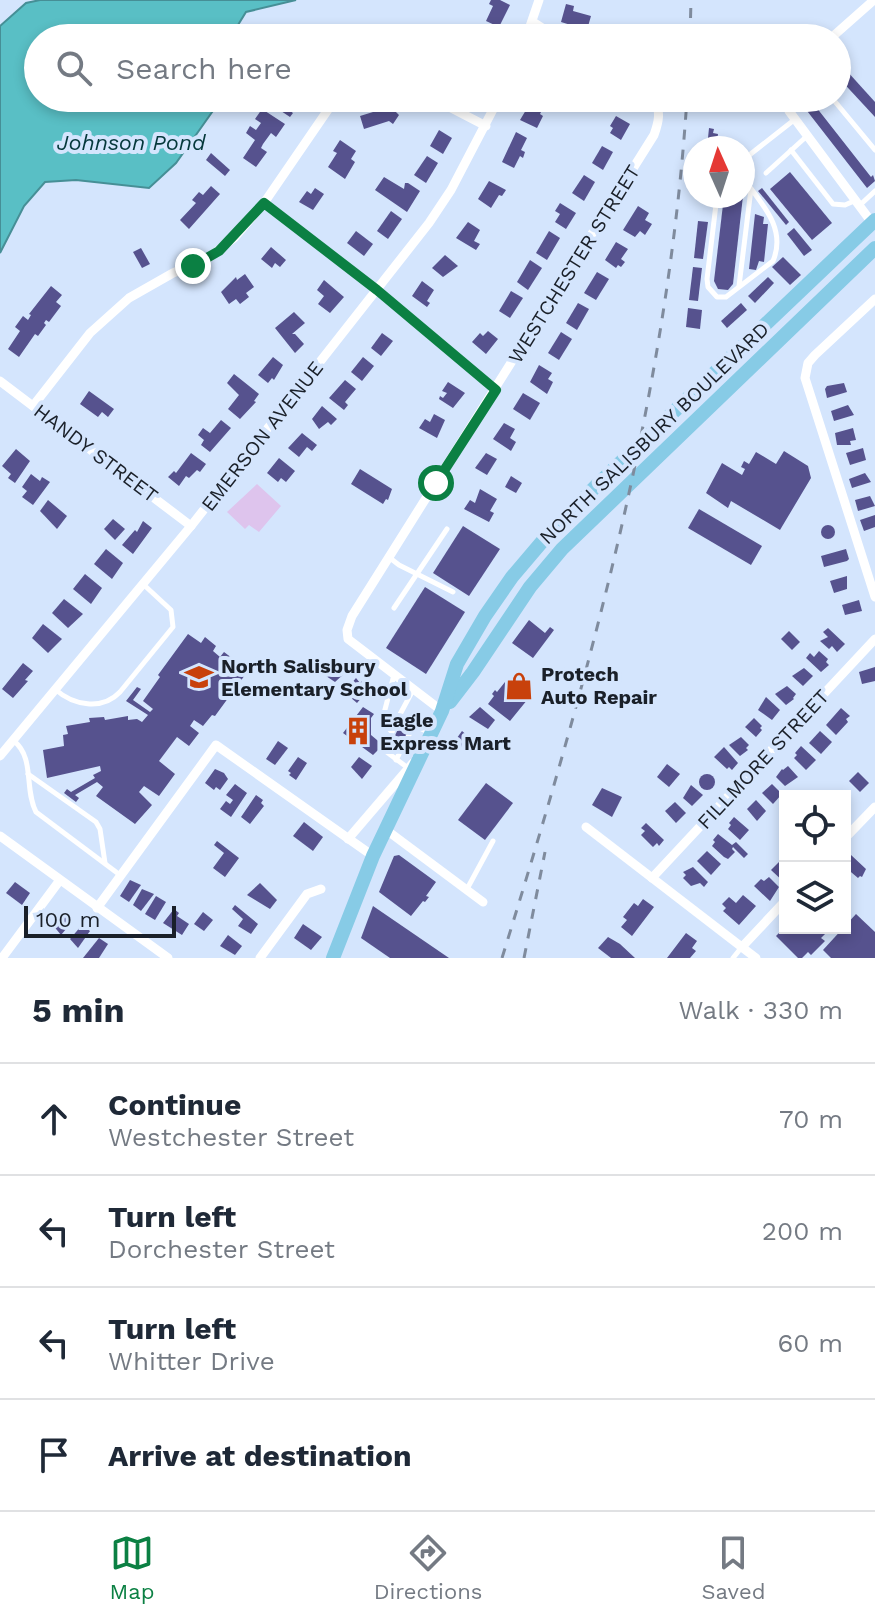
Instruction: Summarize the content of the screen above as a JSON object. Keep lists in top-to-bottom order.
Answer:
{
  "streets": {
    "main road": ["NORTH SALISBURY BOULEVARD"],
    "street": [
      "WESTCHESTER STREET",
      "EMERSON AVENUE",
      "HANDY STREET",
      "FILLMORE STREET"
    ]
  },
  "crossings": [
    ["EMERSON AVENUE", "HANDY STREET"]
  ],
  "water": ["Johnson Pond"],
  "places": {
    "school or university": ["North Salisbury Elementary School"],
    "shop": ["Protech Auto Repair"],
    "building": ["Eagle Express Mart"]
  },
  "scale_bar": "100 m",
  "north": "top",
  "page": {
    "search": "Search here",
    "scale": "100 m",
    "heading": ["5 min", "Walk · 330 m"],
    "list": [
      ["Continue", "Westchester Street", "70 m"],
      ["Turn left", "Dorchester Street", "200 m"],
      ["Turn left", "Whitter Drive", "60 m"],
      "Arrive at destination"
    ],
    "nav": ["Map", "Directions", "Saved"]
  }
}
